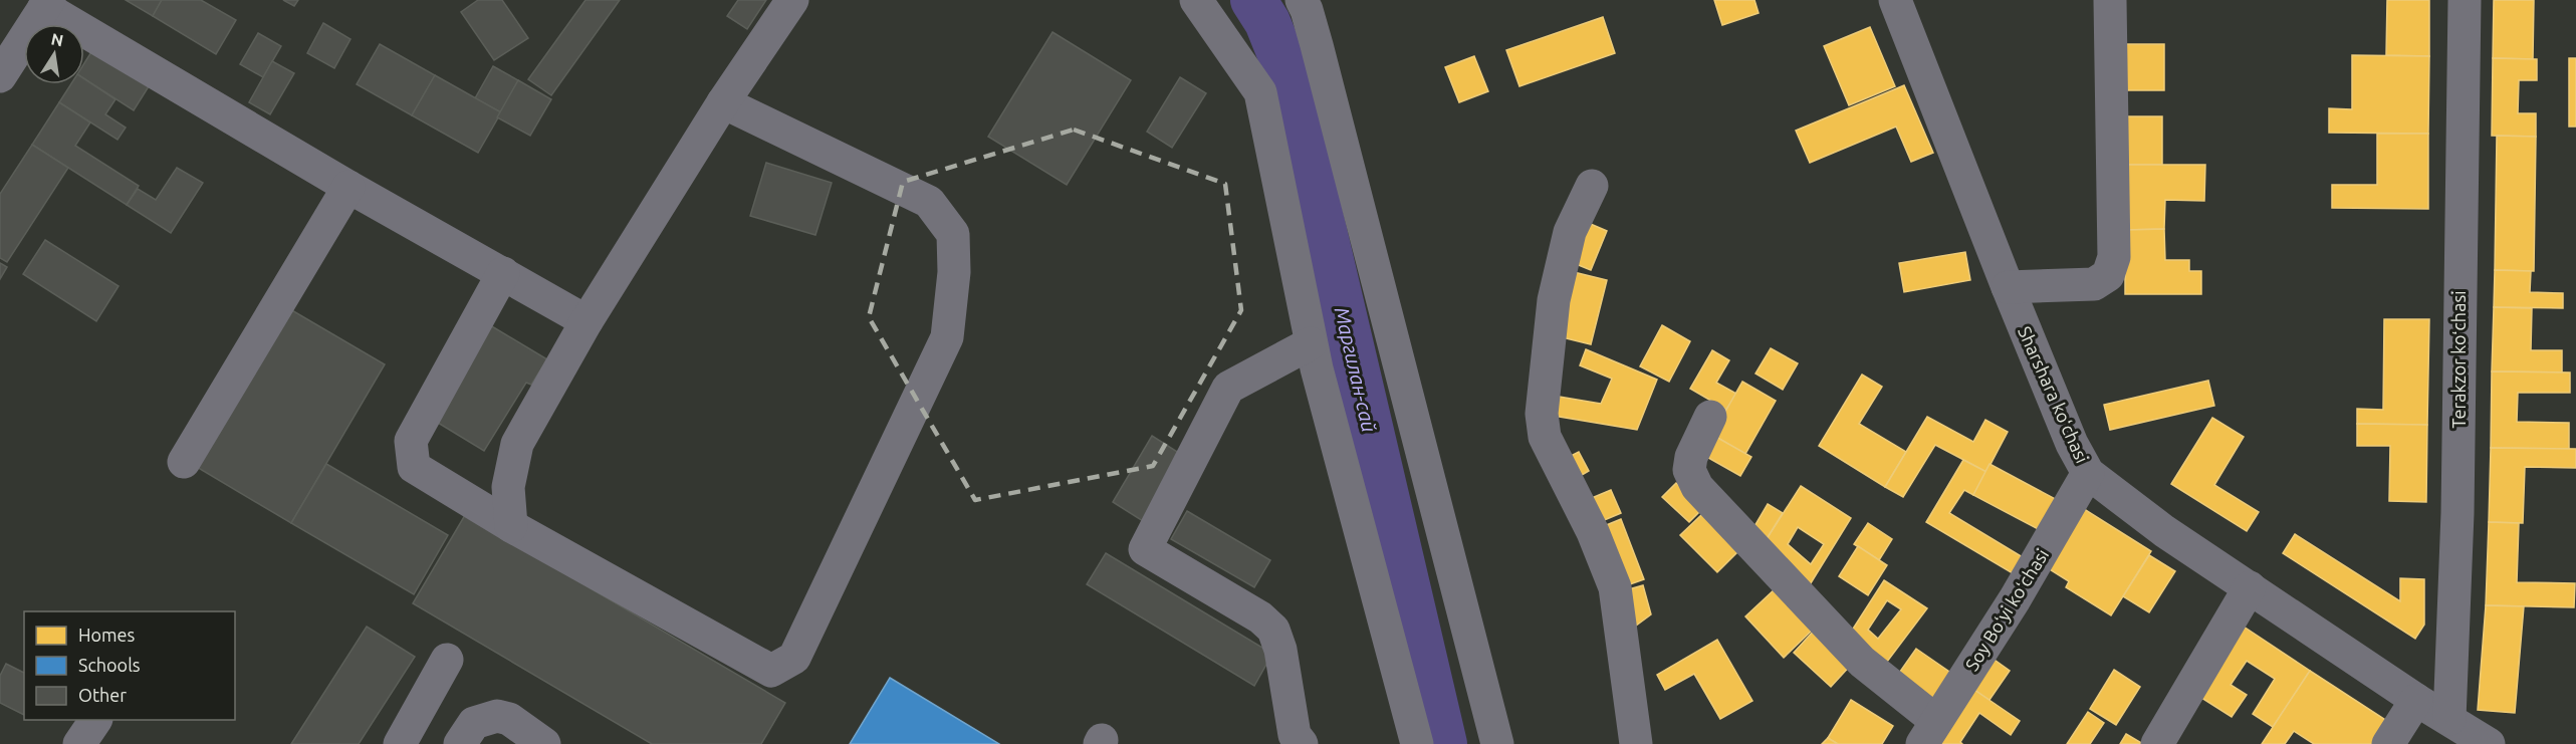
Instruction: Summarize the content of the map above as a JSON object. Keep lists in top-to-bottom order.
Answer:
{
  "streets": {
    "street": ["Terakzor koʻchasi", "Sharshara koʻchasi", "Soy Boʻyi koʻchasi"]
  },
  "crossings": [
    ["Terakzor koʻchasi", "Sharshara koʻchasi"],
    ["Sharshara koʻchasi", "Soy Boʻyi koʻchasi"]
  ],
  "water": ["Маргилан-сай"],
  "legend": ["Homes", "Schools", "Other"],
  "north": "top"
}
